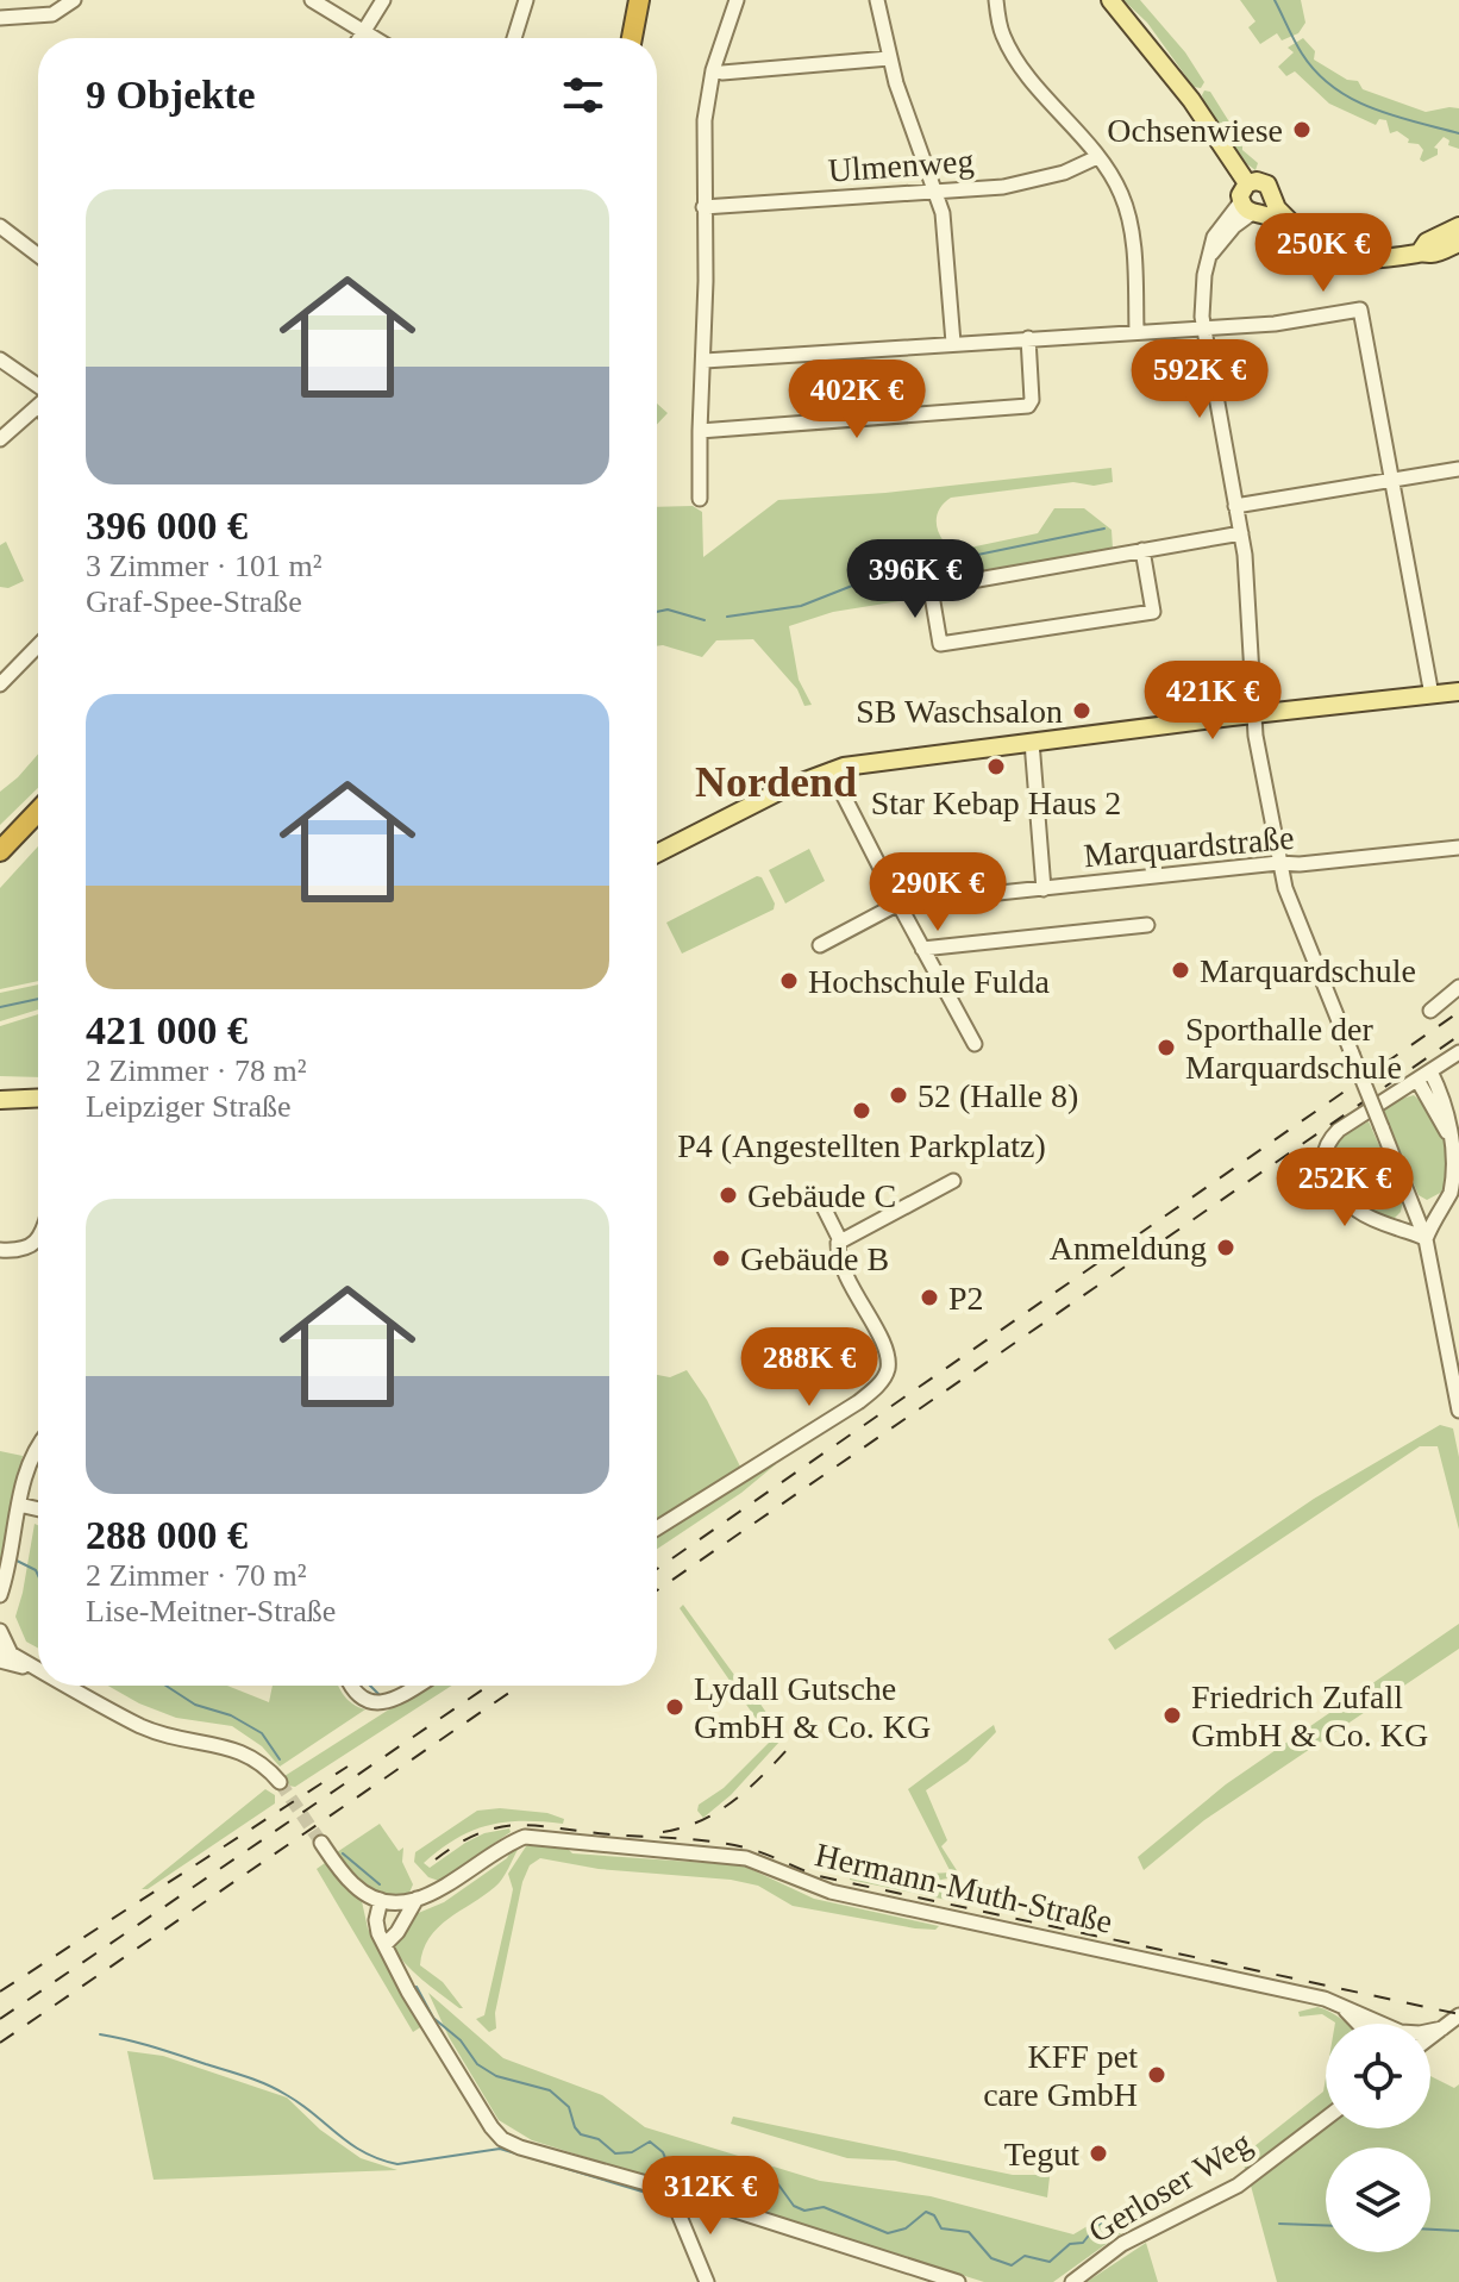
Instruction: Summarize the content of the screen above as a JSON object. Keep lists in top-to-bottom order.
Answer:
{
  "streets": {
    "street": [
      "Ulmenweg",
      "Marquardstraße",
      "Hermann-Muth-Straße",
      "Gerloser Weg"
    ]
  },
  "districts": ["Nordend"],
  "places": [
    "Ochsenwiese",
    "SB Waschsalon",
    "Star Kebap Haus 2",
    "Marquardschule",
    "Hochschule Fulda",
    "Sporthalle der Marquardschule",
    "52 (Halle 8)",
    "P4 (Angestellten Parkplatz)",
    "Gebäude C",
    "Anmeldung",
    "Gebäude B",
    "P2",
    "Lydall Gutsche GmbH & Co. KG",
    "Friedrich Zufall GmbH & Co. KG",
    "KFF pet care GmbH",
    "Tegut"
  ],
  "page": {
    "heading": "9 Objekte",
    "list": [
      {
        "name": "396 000 €",
        "note": "3 Zimmer · 101 m² · Graf-Spee-Straße"
      },
      {
        "name": "421 000 €",
        "note": "2 Zimmer · 78 m² · Leipziger Straße"
      },
      {
        "name": "288 000 €",
        "note": "2 Zimmer · 70 m² · Lise-Meitner-Straße"
      }
    ],
    "price": [
      "250K €",
      "592K €",
      "402K €",
      "396K €",
      "421K €",
      "290K €",
      "252K €",
      "288K €",
      "312K €"
    ]
  }
}
